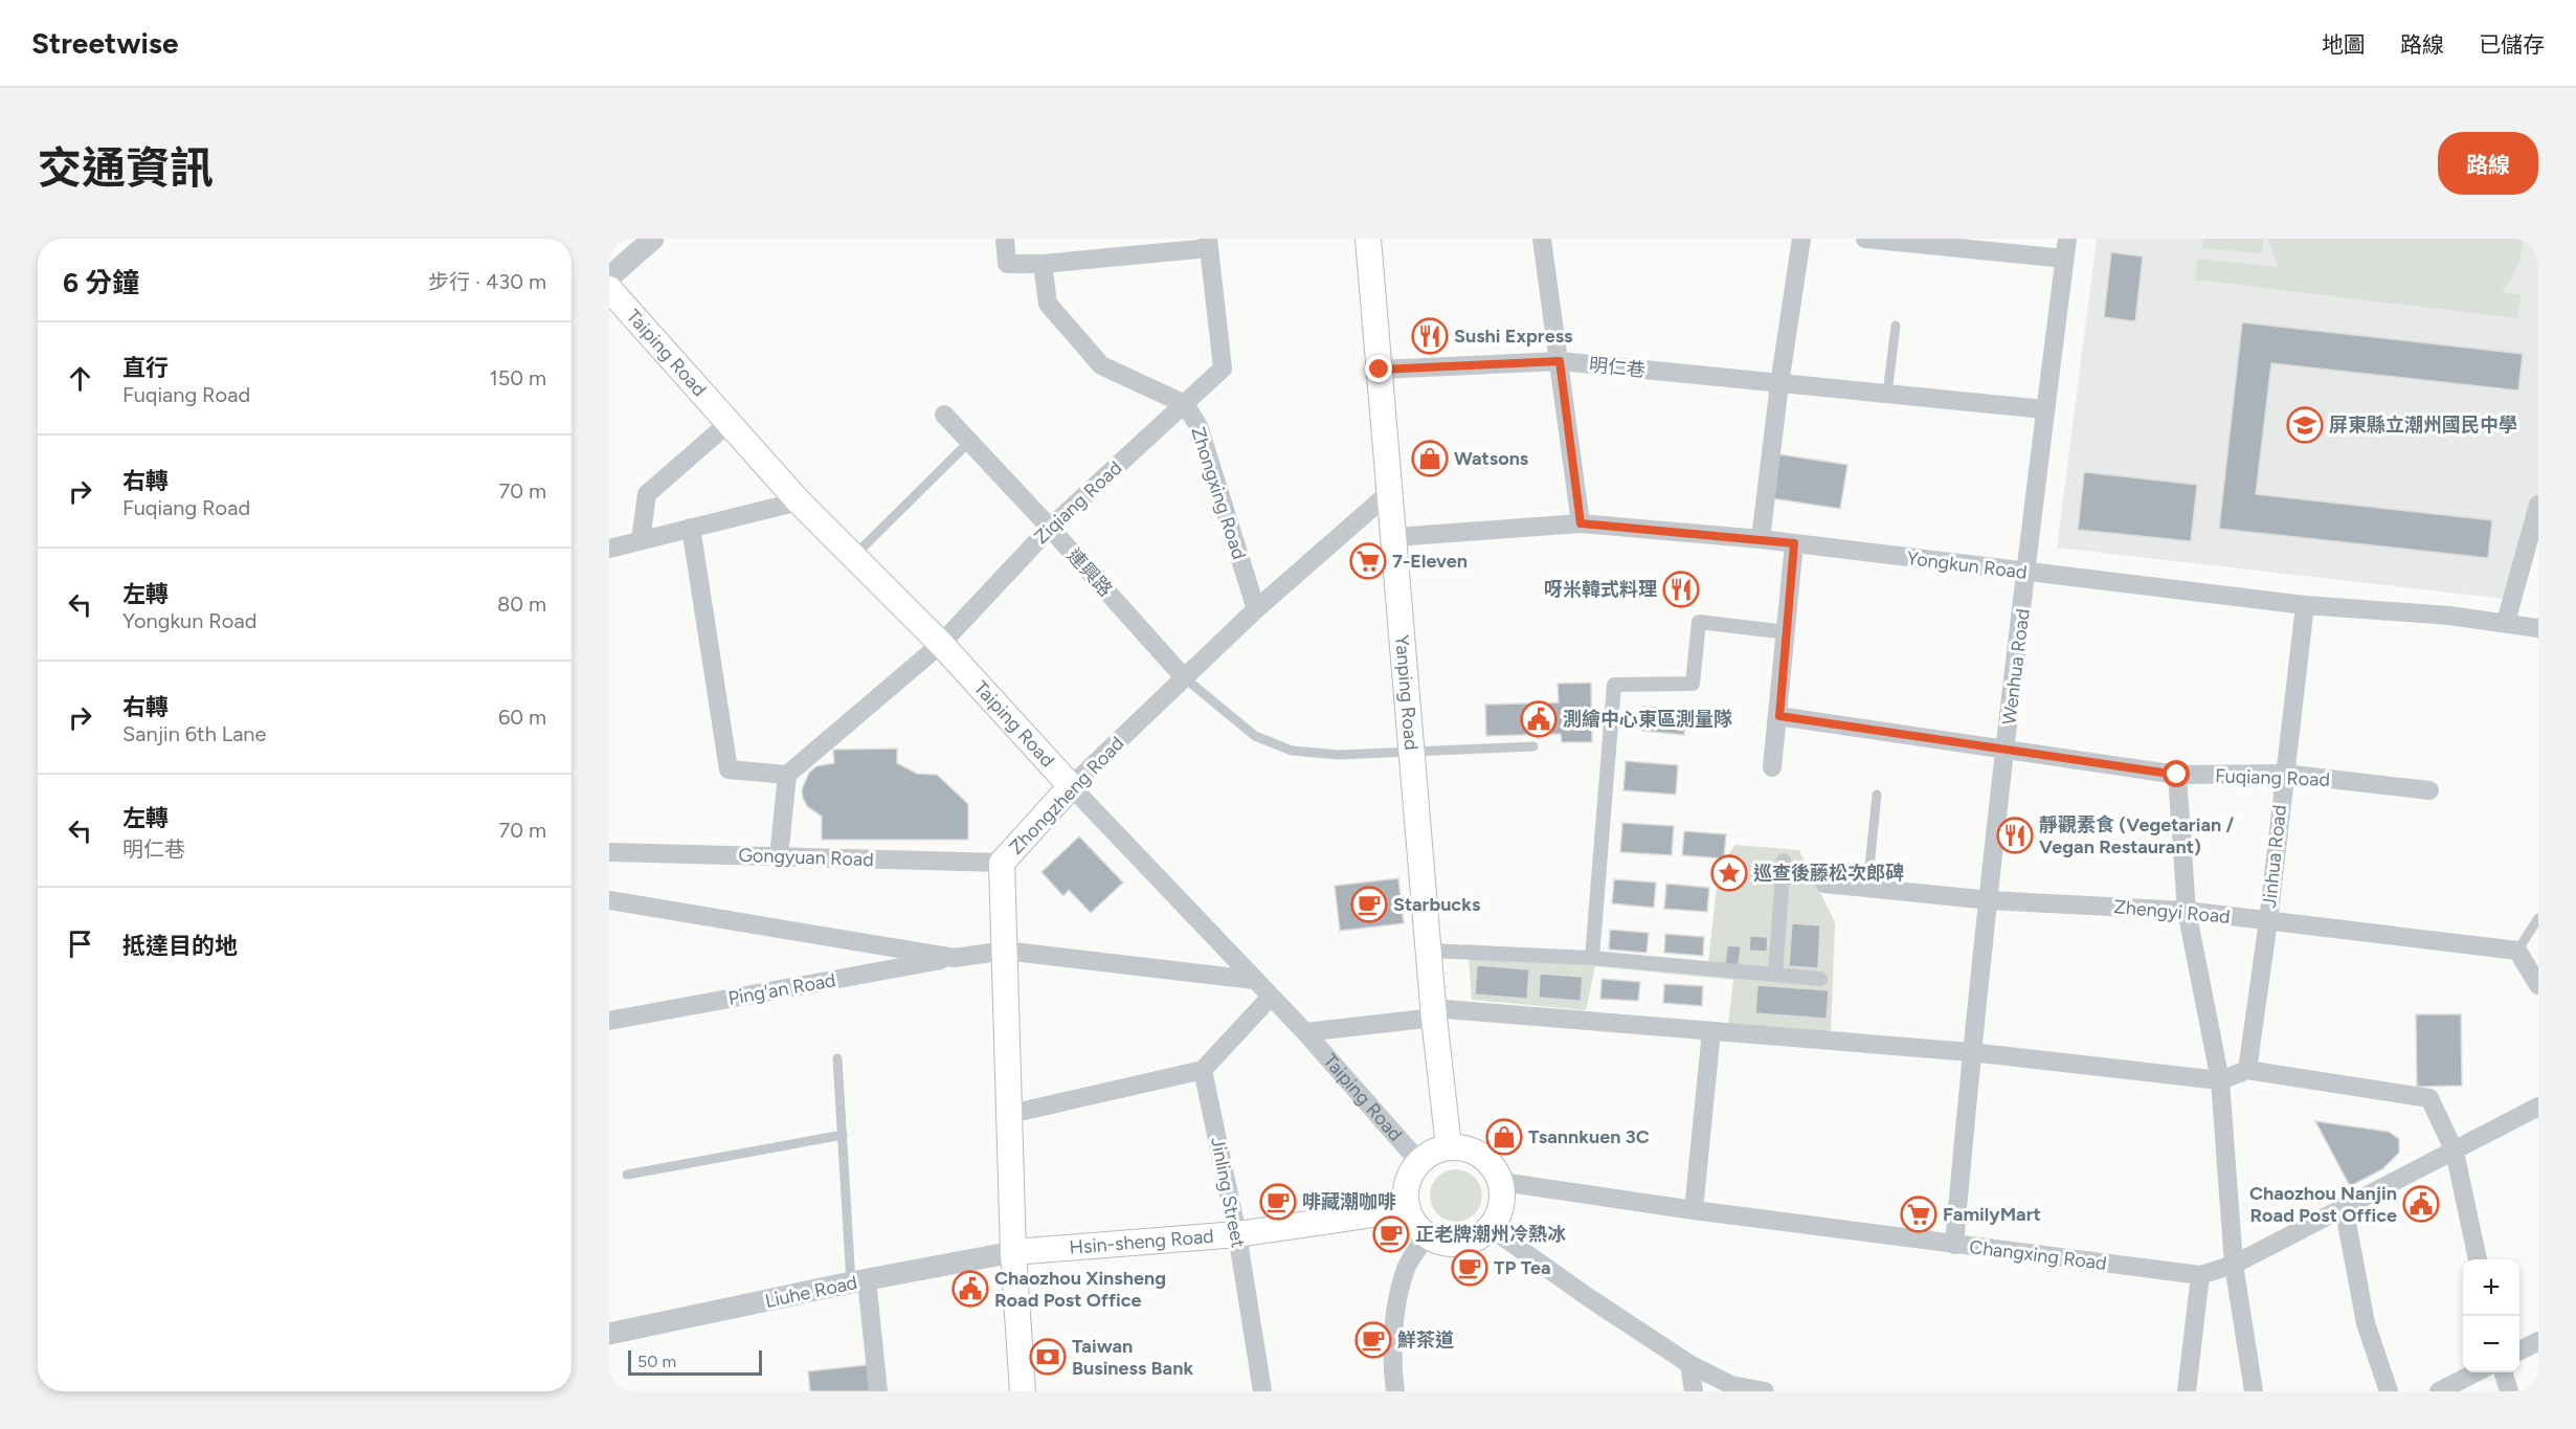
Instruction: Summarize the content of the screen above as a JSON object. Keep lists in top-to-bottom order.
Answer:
{
  "streets": {
    "main road": [
      "Taiping Road",
      "Yanping Road",
      "Zhongzheng Road",
      "Hsin-sheng Road"
    ],
    "street": [
      "明仁巷",
      "Zhongxing Road",
      "Ziqiang Road",
      "Yongkun Road",
      "連興路",
      "Wenhua Road",
      "Fuqiang Road",
      "Jinhua Road",
      "Gongyuan Road",
      "Zhengyi Road",
      "Ping'an Road",
      "Jinling Street",
      "Changxing Road",
      "Liuhe Road"
    ]
  },
  "crossings": [
    ["Taiping Road", "Ziqiang Road"],
    ["Taiping Road", "Yanping Road"],
    ["Taiping Road", "Zhongzheng Road"],
    ["Taiping Road", "Ping'an Road"],
    ["Taiping Road", "Hsin-sheng Road"],
    ["Taiping Road", "Changxing Road"],
    ["明仁巷", "Wenhua Road"],
    ["明仁巷", "Yanping Road"],
    ["Zhongxing Road", "Ziqiang Road"],
    ["Zhongxing Road", "Zhongzheng Road"],
    ["Ziqiang Road", "連興路"],
    ["Yongkun Road", "Wenhua Road"],
    ["Yongkun Road", "Yanping Road"],
    ["Yongkun Road", "Jinhua Road"],
    ["連興路", "Zhongzheng Road"],
    ["Wenhua Road", "Fuqiang Road"],
    ["Wenhua Road", "Zhengyi Road"],
    ["Wenhua Road", "Changxing Road"],
    ["Yanping Road", "Zhongzheng Road"],
    ["Yanping Road", "Hsin-sheng Road"],
    ["Yanping Road", "Changxing Road"],
    ["Fuqiang Road", "Jinhua Road"],
    ["Zhongzheng Road", "Gongyuan Road"],
    ["Zhongzheng Road", "Ping'an Road"],
    ["Zhongzheng Road", "Hsin-sheng Road"],
    ["Zhongzheng Road", "Liuhe Road"],
    ["Jinhua Road", "Zhengyi Road"],
    ["Jinling Street", "Hsin-sheng Road"],
    ["Hsin-sheng Road", "Changxing Road"],
    ["Hsin-sheng Road", "Liuhe Road"]
  ],
  "places": {
    "restaurant": ["Sushi Express", "呀米韓式料理", "靜觀素食 (Vegetarian / Vegan Restaurant)"],
    "school or university": ["屏東縣立潮州國民中學"],
    "shop": ["Watsons", "Tsannkuen 3C"],
    "supermarket": ["7-Eleven", "FamilyMart"],
    "public building": ["測繪中心東區測量隊", "Chaozhou Nanjin Road Post Office", "Chaozhou Xinsheng Road Post Office"],
    "place": ["巡查後藤松次郎碑"],
    "cafe": [
      "Starbucks",
      "啡藏潮咖啡",
      "正老牌潮州冷熱冰",
      "TP Tea",
      "鮮茶道"
    ],
    "bank": ["Taiwan Business Bank"]
  },
  "scale_bar": "50 m",
  "page": {
    "header": "Streetwise",
    "nav": ["地圖", "路線", "已儲存"],
    "title": "交通資訊",
    "buttons": "路線",
    "heading": ["6 分鐘", "步行 · 430 m"],
    "list": [
      ["直行", "Fuqiang Road", "150 m"],
      ["右轉", "Fuqiang Road", "70 m"],
      ["左轉", "Yongkun Road", "80 m"],
      ["右轉", "Sanjin 6th Lane", "60 m"],
      ["左轉", "明仁巷", "70 m"],
      "抵達目的地"
    ],
    "map_buttons": ["+", "−"],
    "scale": "50 m"
  }
}
